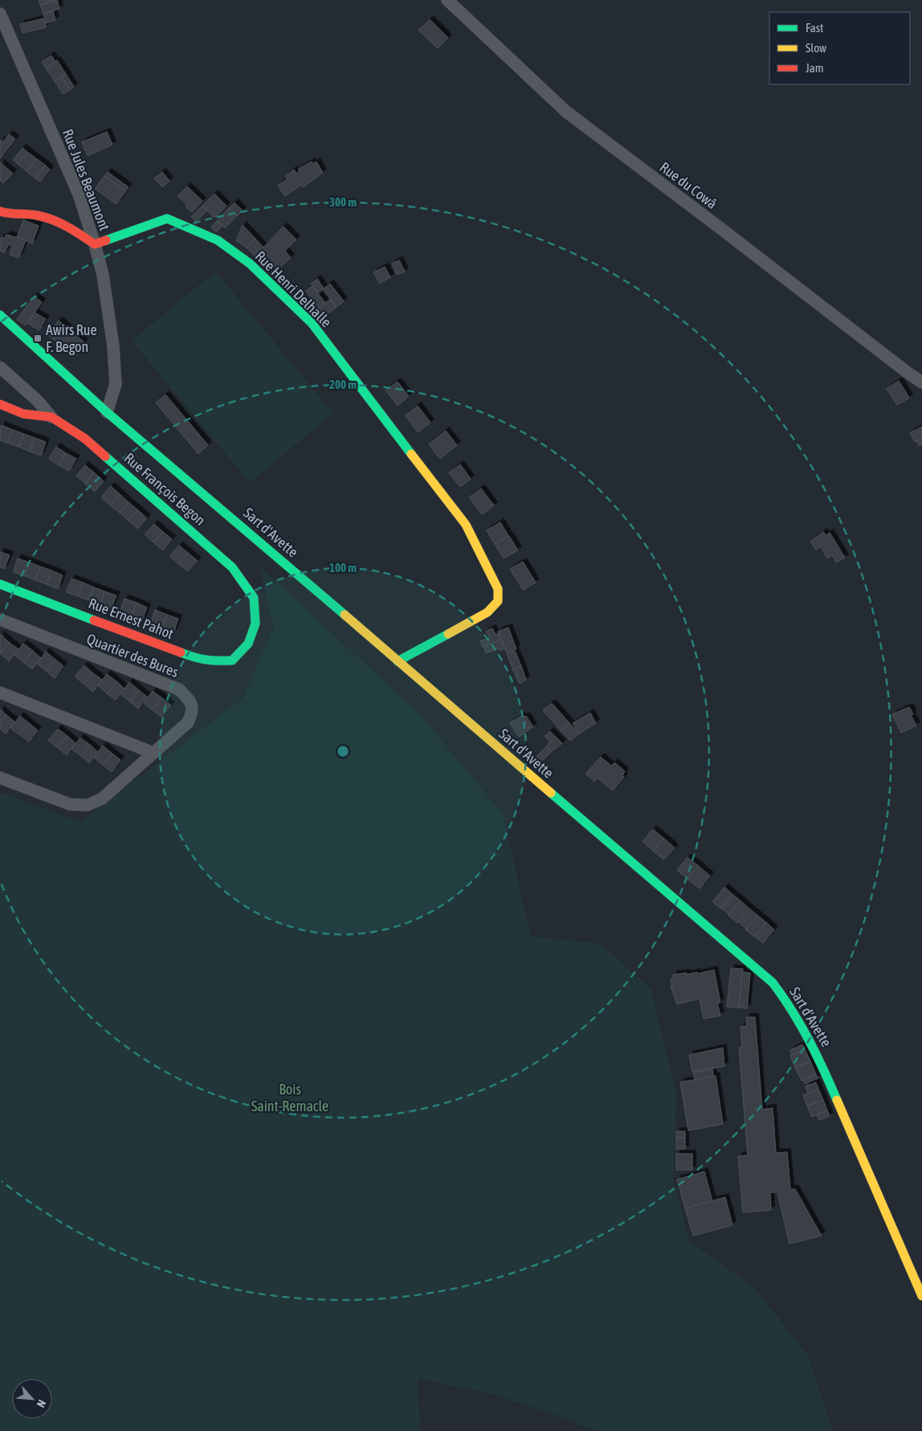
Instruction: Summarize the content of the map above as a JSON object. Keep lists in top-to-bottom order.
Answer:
{
  "streets": {
    "street": [
      "Rue Jules Beaumont",
      "Rue du Cowâ",
      "Rue Henri Delhalle",
      "Rue François Begon",
      "Sart d'Avette",
      "Rue Ernest Pahot",
      "Quartier des Bures"
    ]
  },
  "crossings": [
    ["Rue Jules Beaumont", "Rue Henri Delhalle"],
    ["Rue Jules Beaumont", "Sart d'Avette"],
    ["Rue Henri Delhalle", "Sart d'Avette"],
    ["Rue François Begon", "Rue Ernest Pahot"]
  ],
  "parks": ["Bois Saint-Remacle"],
  "places": {
    "transit": ["Awirs Rue F. Begon"]
  },
  "legend": ["Fast", "Slow", "Jam"],
  "north": "bottom right",
  "rings": ["300 m", "200 m", "100 m"]
}
